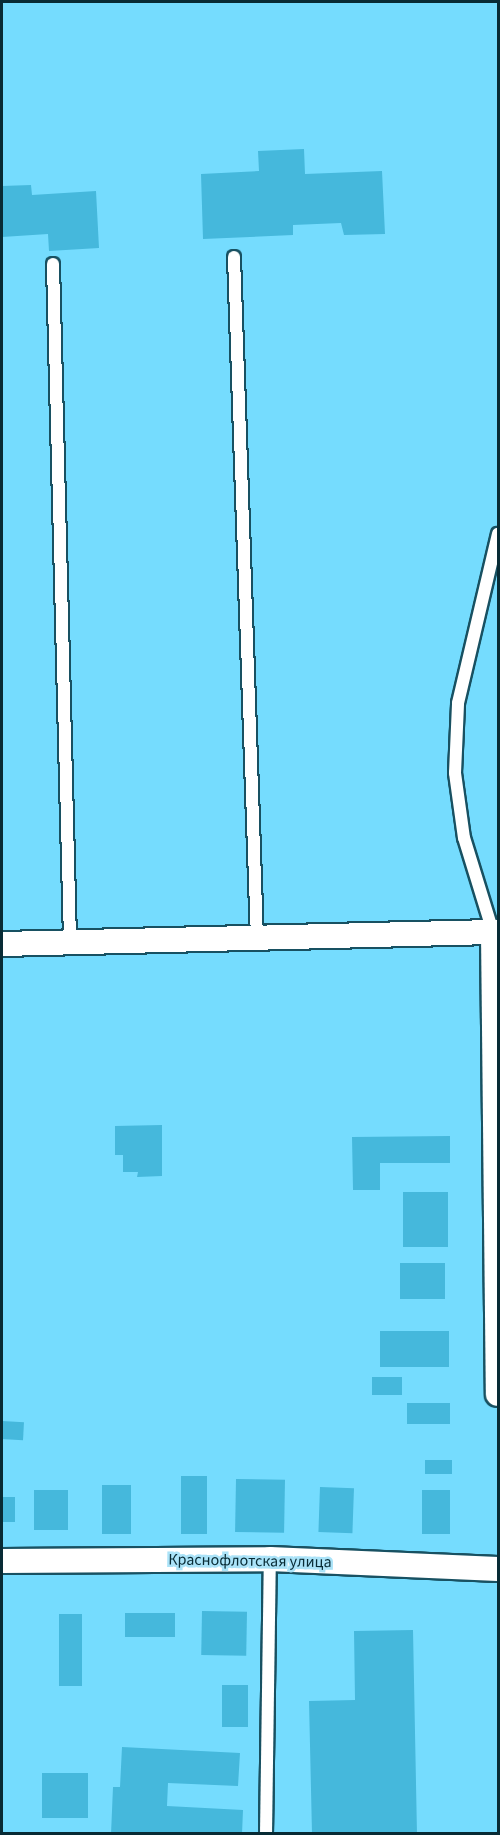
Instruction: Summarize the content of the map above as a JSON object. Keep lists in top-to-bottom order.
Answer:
{
  "streets": {
    "street": ["Краснофлотская улица"]
  }
}
